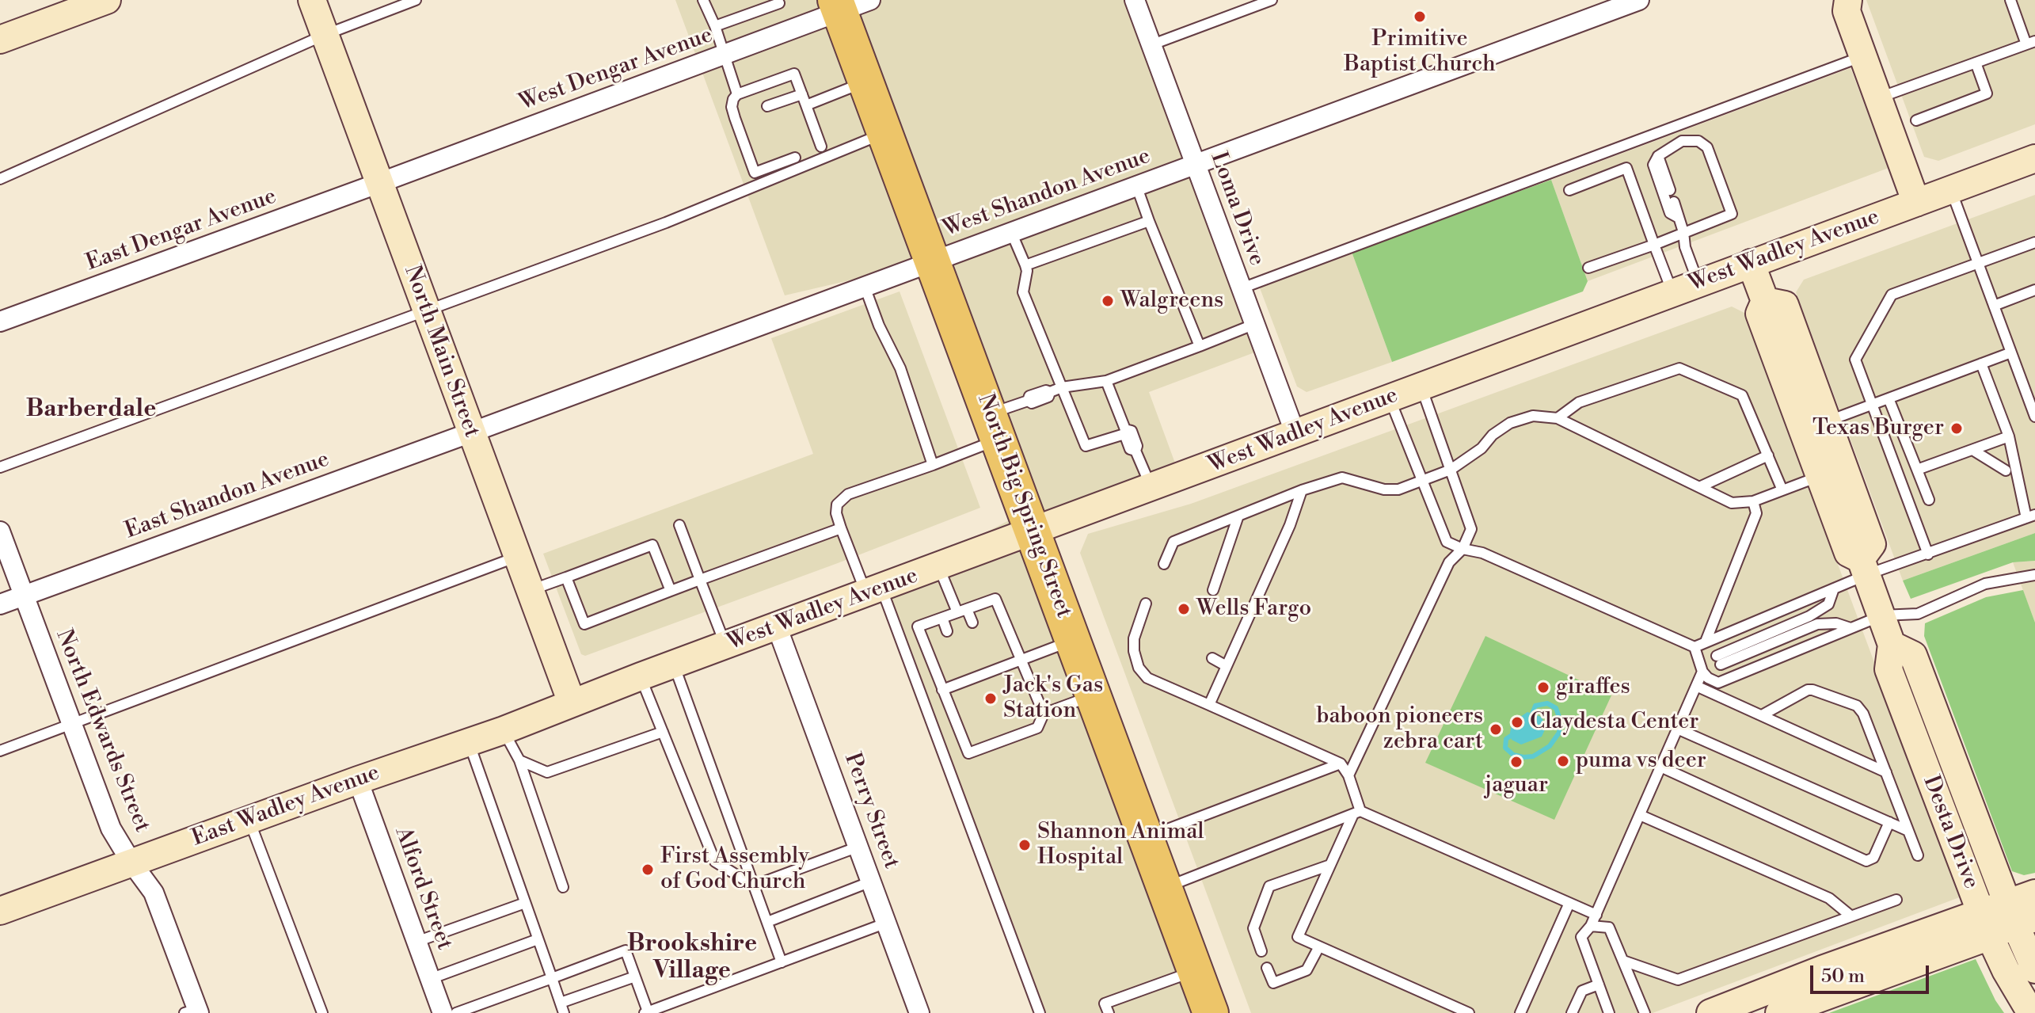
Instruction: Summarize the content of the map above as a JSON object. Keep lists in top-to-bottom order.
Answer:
{
  "streets": {
    "highway": ["North Big Spring Street"],
    "street": [
      "West Dengar Avenue",
      "West Shandon Avenue",
      "Loma Drive",
      "East Dengar Avenue",
      "West Wadley Avenue",
      "North Main Street",
      "East Shandon Avenue",
      "North Edwards Street",
      "East Wadley Avenue",
      "Perry Street",
      "Desta Drive",
      "Alford Street"
    ]
  },
  "crossings": [
    ["West Dengar Avenue", "East Dengar Avenue"],
    ["West Dengar Avenue", "North Main Street"],
    ["West Dengar Avenue", "North Big Spring Street"],
    ["West Shandon Avenue", "Loma Drive"],
    ["West Shandon Avenue", "North Main Street"],
    ["West Shandon Avenue", "East Shandon Avenue"],
    ["West Shandon Avenue", "North Big Spring Street"],
    ["Loma Drive", "West Wadley Avenue"],
    ["East Dengar Avenue", "North Main Street"],
    ["West Wadley Avenue", "North Main Street"],
    ["West Wadley Avenue", "North Big Spring Street"],
    ["West Wadley Avenue", "East Wadley Avenue"],
    ["West Wadley Avenue", "Perry Street"],
    ["West Wadley Avenue", "Desta Drive"],
    ["North Main Street", "East Shandon Avenue"],
    ["North Main Street", "East Wadley Avenue"],
    ["East Shandon Avenue", "North Edwards Street"],
    ["North Edwards Street", "East Wadley Avenue"],
    ["East Wadley Avenue", "Alford Street"]
  ],
  "districts": ["Barberdale", "Brookshire Village"],
  "places": [
    "Primitive Baptist Church",
    "Walgreens",
    "Texas Burger",
    "Wells Fargo",
    "giraffes",
    "Jack's Gas Station",
    "Claydesta Center",
    "baboon pioneers zebra cart",
    "puma vs deer",
    "jaguar",
    "Shannon Animal Hospital",
    "First Assembly of God Church"
  ],
  "scale_bar": "50 m"
}
